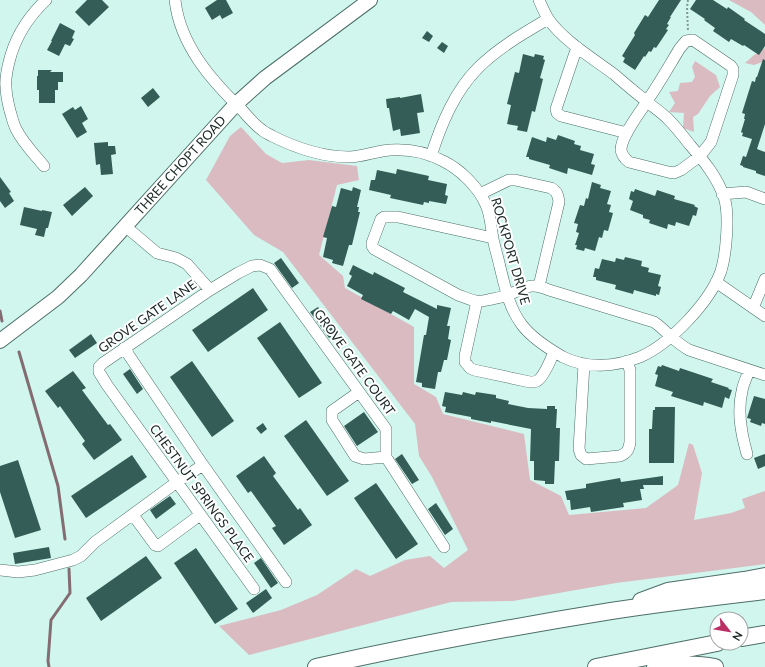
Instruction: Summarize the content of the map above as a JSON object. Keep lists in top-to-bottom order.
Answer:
{
  "streets": {
    "main road": ["THREE CHOPT ROAD"],
    "street": [
      "ROCKPORT DRIVE",
      "GROVE GATE LANE",
      "GROVE GATE COURT",
      "CHESTNUT SPRINGS PLACE"
    ]
  },
  "crossings": [
    ["THREE CHOPT ROAD", "ROCKPORT DRIVE"],
    ["GROVE GATE LANE", "GROVE GATE COURT"],
    ["GROVE GATE LANE", "CHESTNUT SPRINGS PLACE"]
  ],
  "north": "bottom right"
}
